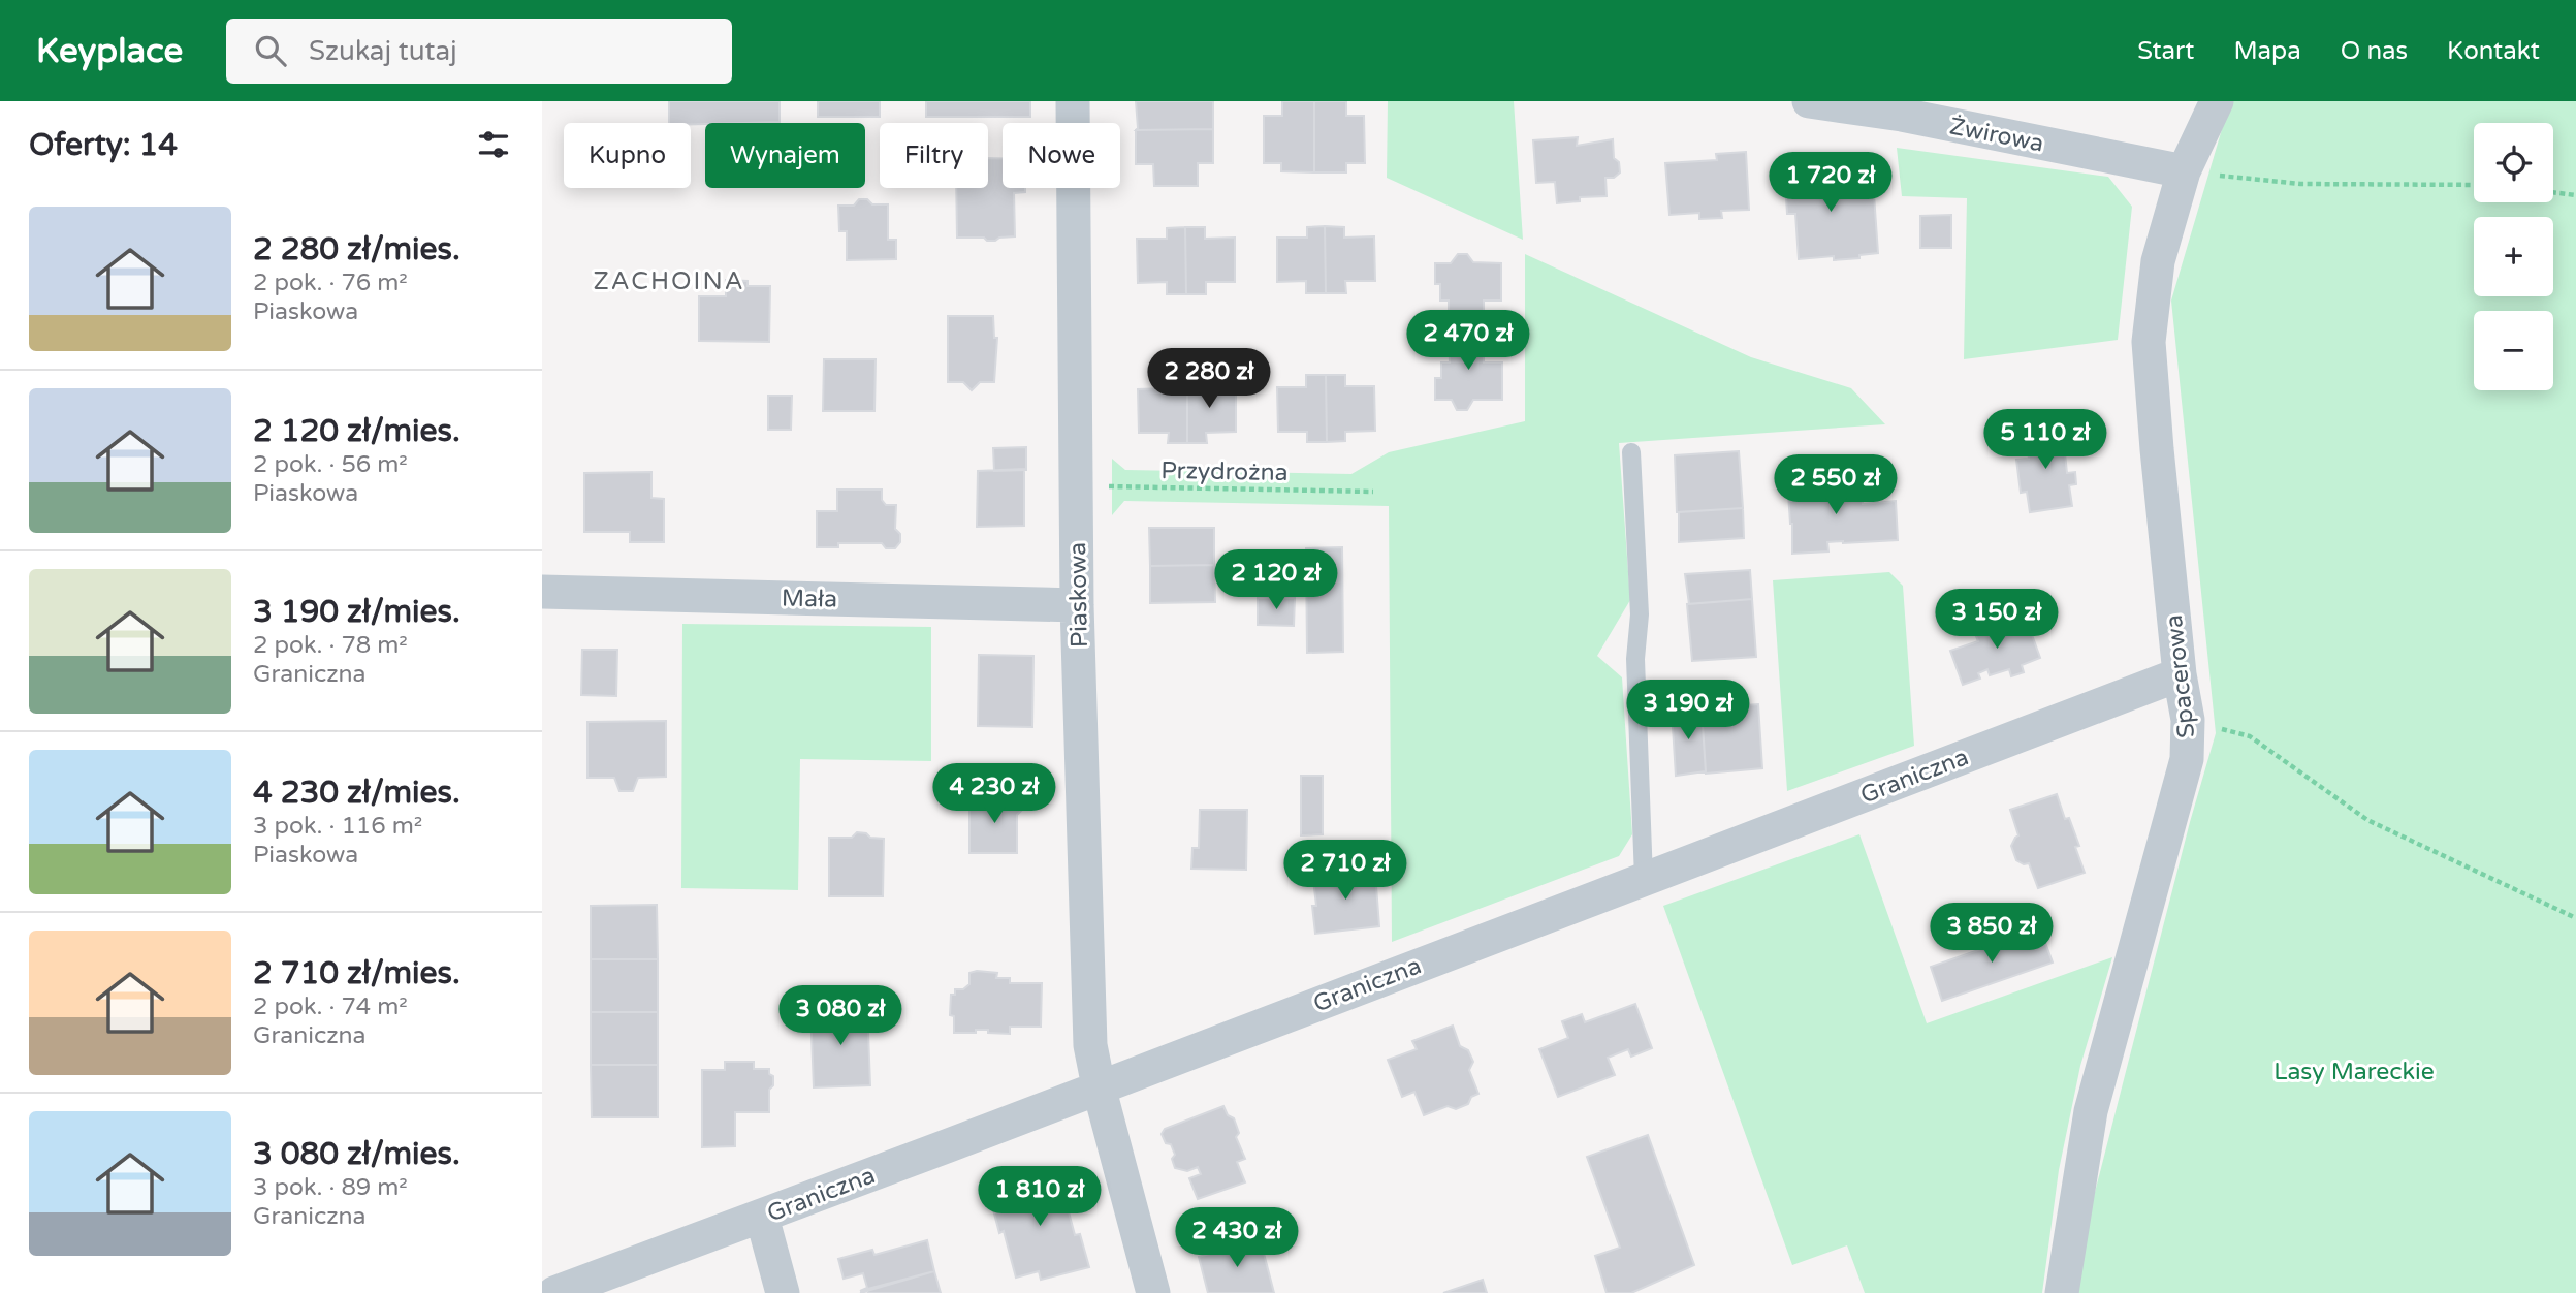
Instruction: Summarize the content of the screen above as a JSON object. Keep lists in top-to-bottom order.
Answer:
{
  "streets": {
    "street": [
      "Żwirowa",
      "Piaskowa",
      "Mała",
      "Spacerowa",
      "Graniczna"
    ],
    "path": ["Przydrożna"]
  },
  "crossings": [
    ["Żwirowa", "Spacerowa"],
    ["Przydrożna", "Piaskowa"],
    ["Piaskowa", "Mała"],
    ["Piaskowa", "Graniczna"],
    ["Spacerowa", "Graniczna"]
  ],
  "districts": ["ZACHOINA"],
  "parks": ["Lasy Mareckie"],
  "page": {
    "header": "Keyplace",
    "search": "Szukaj tutaj",
    "nav": [
      "Start",
      "Mapa",
      "O nas",
      "Kontakt"
    ],
    "heading": "Oferty: 14",
    "map_buttons": ["+", "−"],
    "chip": [
      "Kupno",
      "Wynajem",
      "Filtry",
      "Nowe"
    ],
    "price": [
      "1 720 zł",
      "2 470 zł",
      "2 280 zł",
      "5 110 zł",
      "2 550 zł",
      "2 120 zł",
      "3 150 zł",
      "3 190 zł",
      "4 230 zł",
      "2 710 zł",
      "3 850 zł",
      "3 080 zł",
      "1 810 zł",
      "2 430 zł"
    ],
    "list": [
      {
        "name": "2 280 zł/mies.",
        "note": "2 pok. · 76 m² · Piaskowa"
      },
      {
        "name": "2 120 zł/mies.",
        "note": "2 pok. · 56 m² · Piaskowa"
      },
      {
        "name": "3 190 zł/mies.",
        "note": "2 pok. · 78 m² · Graniczna"
      },
      {
        "name": "4 230 zł/mies.",
        "note": "3 pok. · 116 m² · Piaskowa"
      },
      {
        "name": "2 710 zł/mies.",
        "note": "2 pok. · 74 m² · Graniczna"
      },
      {
        "name": "3 080 zł/mies.",
        "note": "3 pok. · 89 m² · Graniczna"
      }
    ]
  }
}
